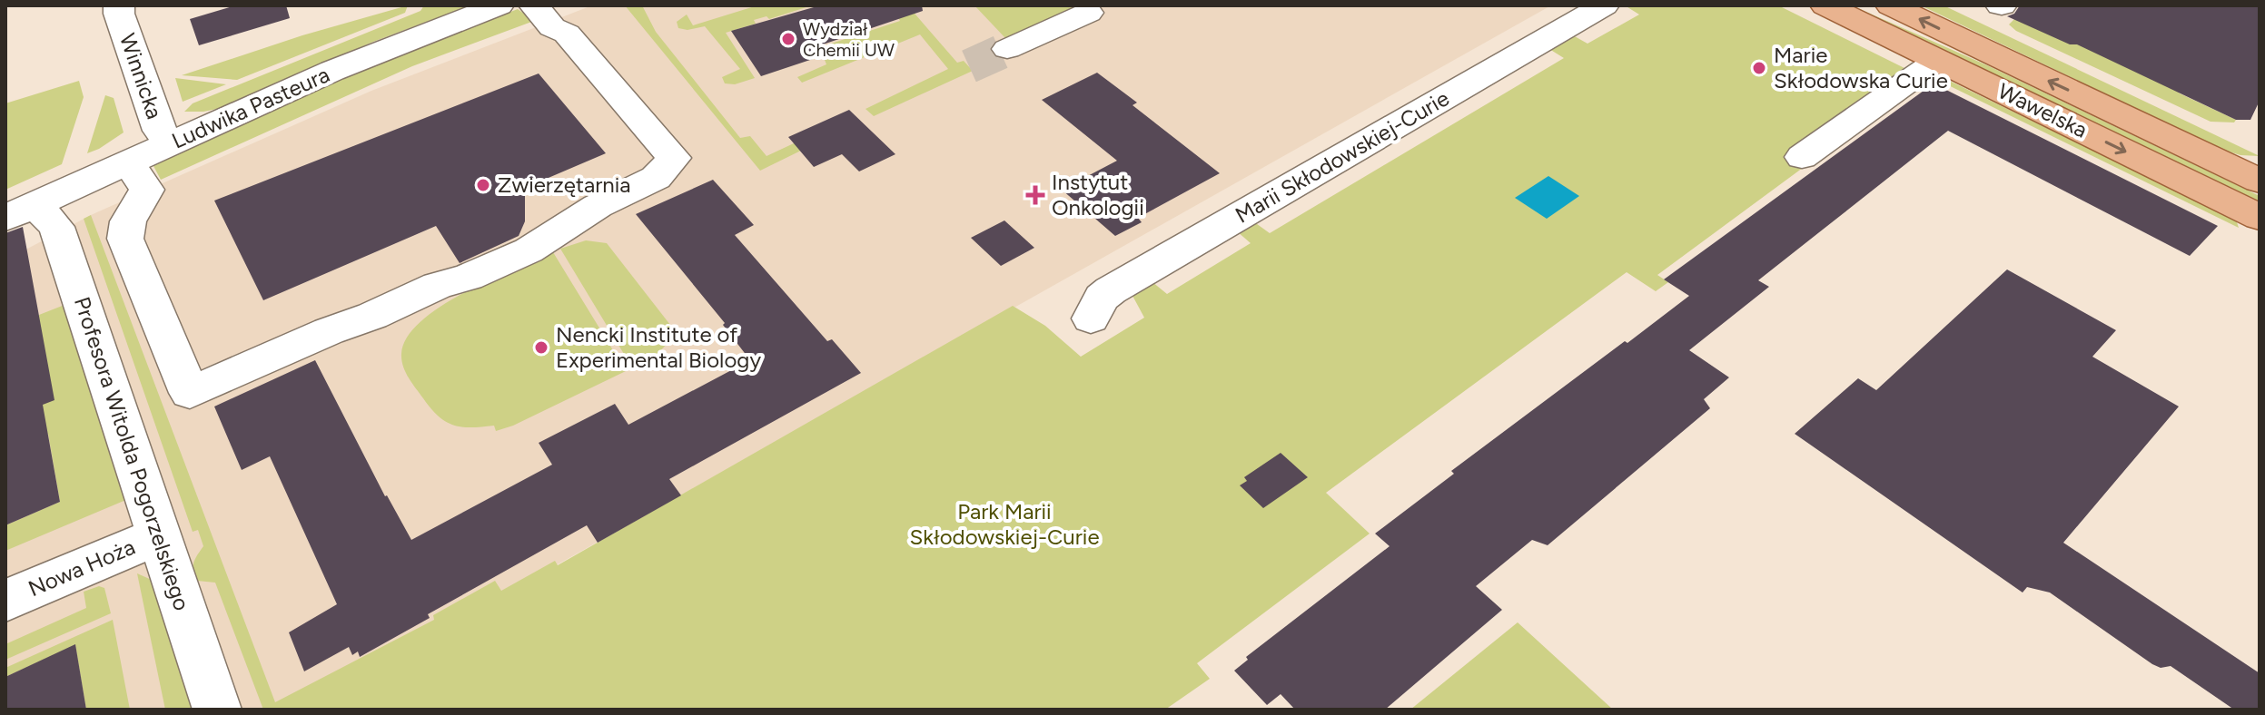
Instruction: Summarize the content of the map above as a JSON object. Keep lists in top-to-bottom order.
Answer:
{
  "streets": {
    "main road": ["Wawelska"],
    "street": [
      "Winnicka",
      "Ludwika Pasteura",
      "Marii Skłodowskiej-Curie",
      "Profesora Witolda Pogorzelskiego",
      "Nowa Hoża"
    ]
  },
  "crossings": [
    ["Winnicka", "Ludwika Pasteura"],
    ["Ludwika Pasteura", "Profesora Witolda Pogorzelskiego"],
    ["Profesora Witolda Pogorzelskiego", "Nowa Hoża"]
  ],
  "parks": ["Park Marii Skłodowskiej-Curie"],
  "places": {
    "other": [
      "Wydział Chemii UW",
      "Marie Skłodowska Curie",
      "Zwierzętarnia",
      "Nencki Institute of Experimental Biology"
    ],
    "health": ["Instytut Onkologii"]
  }
}
